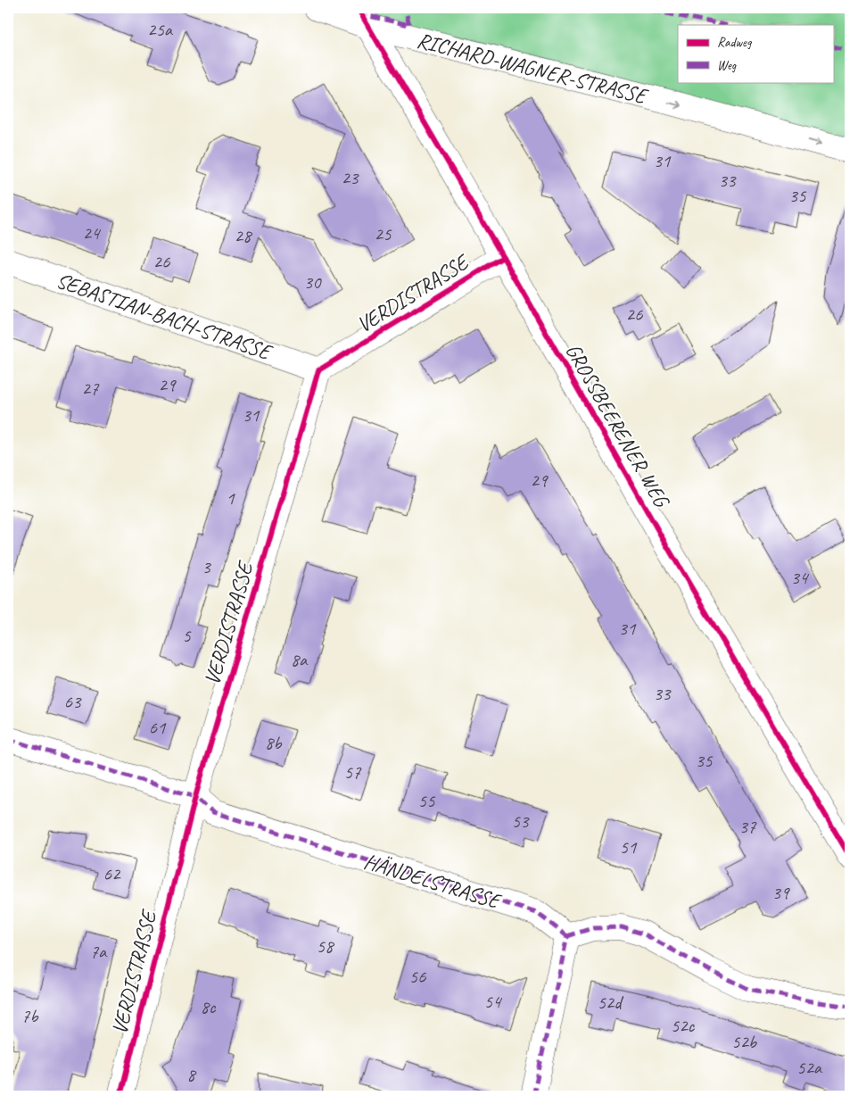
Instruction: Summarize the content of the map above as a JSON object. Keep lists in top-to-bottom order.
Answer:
{
  "streets": {
    "street": [
      "RICHARD-WAGNER-STRASSE",
      "VERDISTRASSE",
      "SEBASTIAN-BACH-STRASSE",
      "GROSSBEERENER WEG",
      "HÄNDELSTRASSE"
    ]
  },
  "crossings": [
    ["RICHARD-WAGNER-STRASSE", "GROSSBEERENER WEG"],
    ["VERDISTRASSE", "SEBASTIAN-BACH-STRASSE"],
    ["VERDISTRASSE", "GROSSBEERENER WEG"],
    ["VERDISTRASSE", "HÄNDELSTRASSE"]
  ],
  "one_way": ["RICHARD-WAGNER-STRASSE"],
  "house_numbers": [
    "25a",
    "31",
    "23",
    "33",
    "35",
    "24",
    "25",
    "28",
    "26",
    "30",
    "26",
    "29",
    "27",
    "31",
    "29",
    "1",
    "3",
    "34",
    "31",
    "5",
    "8a",
    "33",
    "63",
    "61",
    "8b",
    "35",
    "57",
    "55",
    "53",
    "37",
    "51",
    "62",
    "39",
    "58",
    "7a",
    "56",
    "54",
    "52d",
    "8c",
    "7b",
    "52c",
    "52b",
    "52a",
    "8"
  ],
  "legend": ["Radweg", "Weg"]
}
